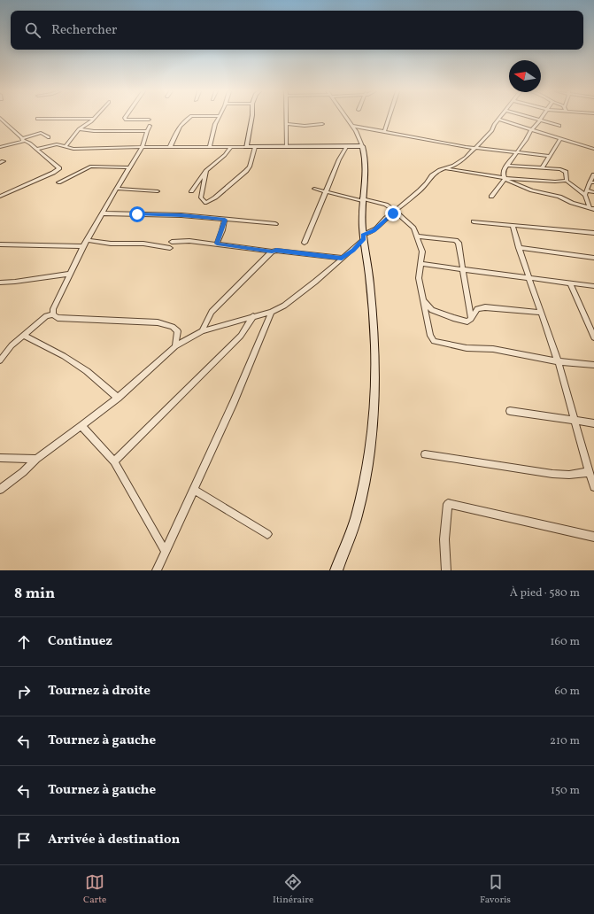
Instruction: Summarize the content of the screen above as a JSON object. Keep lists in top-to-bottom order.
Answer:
{
  "north": "left",
  "page": {
    "search": "Rechercher",
    "heading": ["8 min", "À pied · 580 m"],
    "list": [
      ["Continuez", "160 m"],
      ["Tournez à droite", "60 m"],
      ["Tournez à gauche", "210 m"],
      ["Tournez à gauche", "150 m"],
      "Arrivée à destination"
    ],
    "nav": ["Carte", "Itinéraire", "Favoris"]
  }
}
